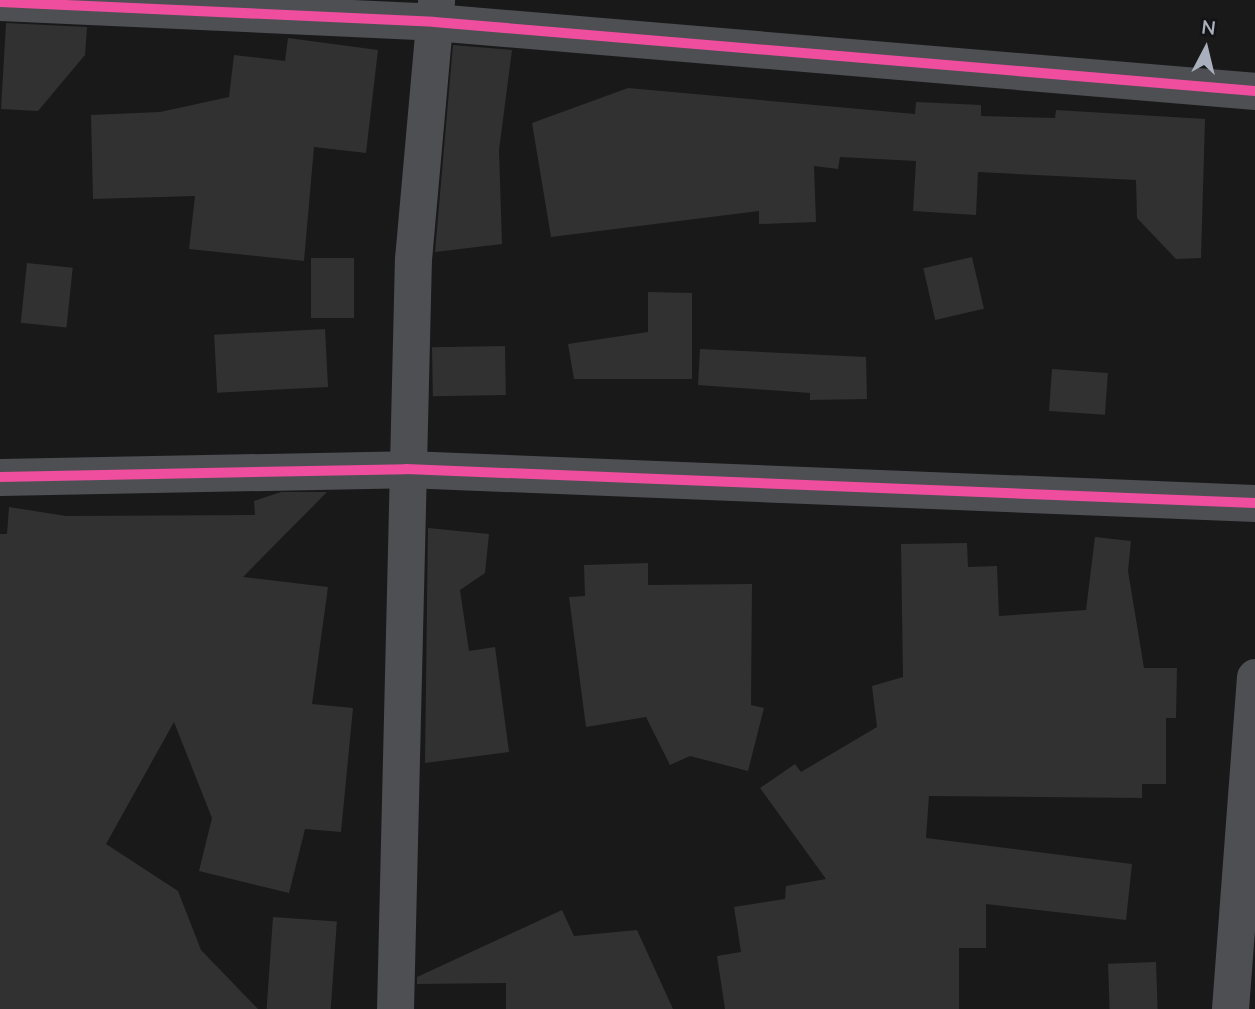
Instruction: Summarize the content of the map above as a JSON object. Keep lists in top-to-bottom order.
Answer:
{
  "north": "top"
}
